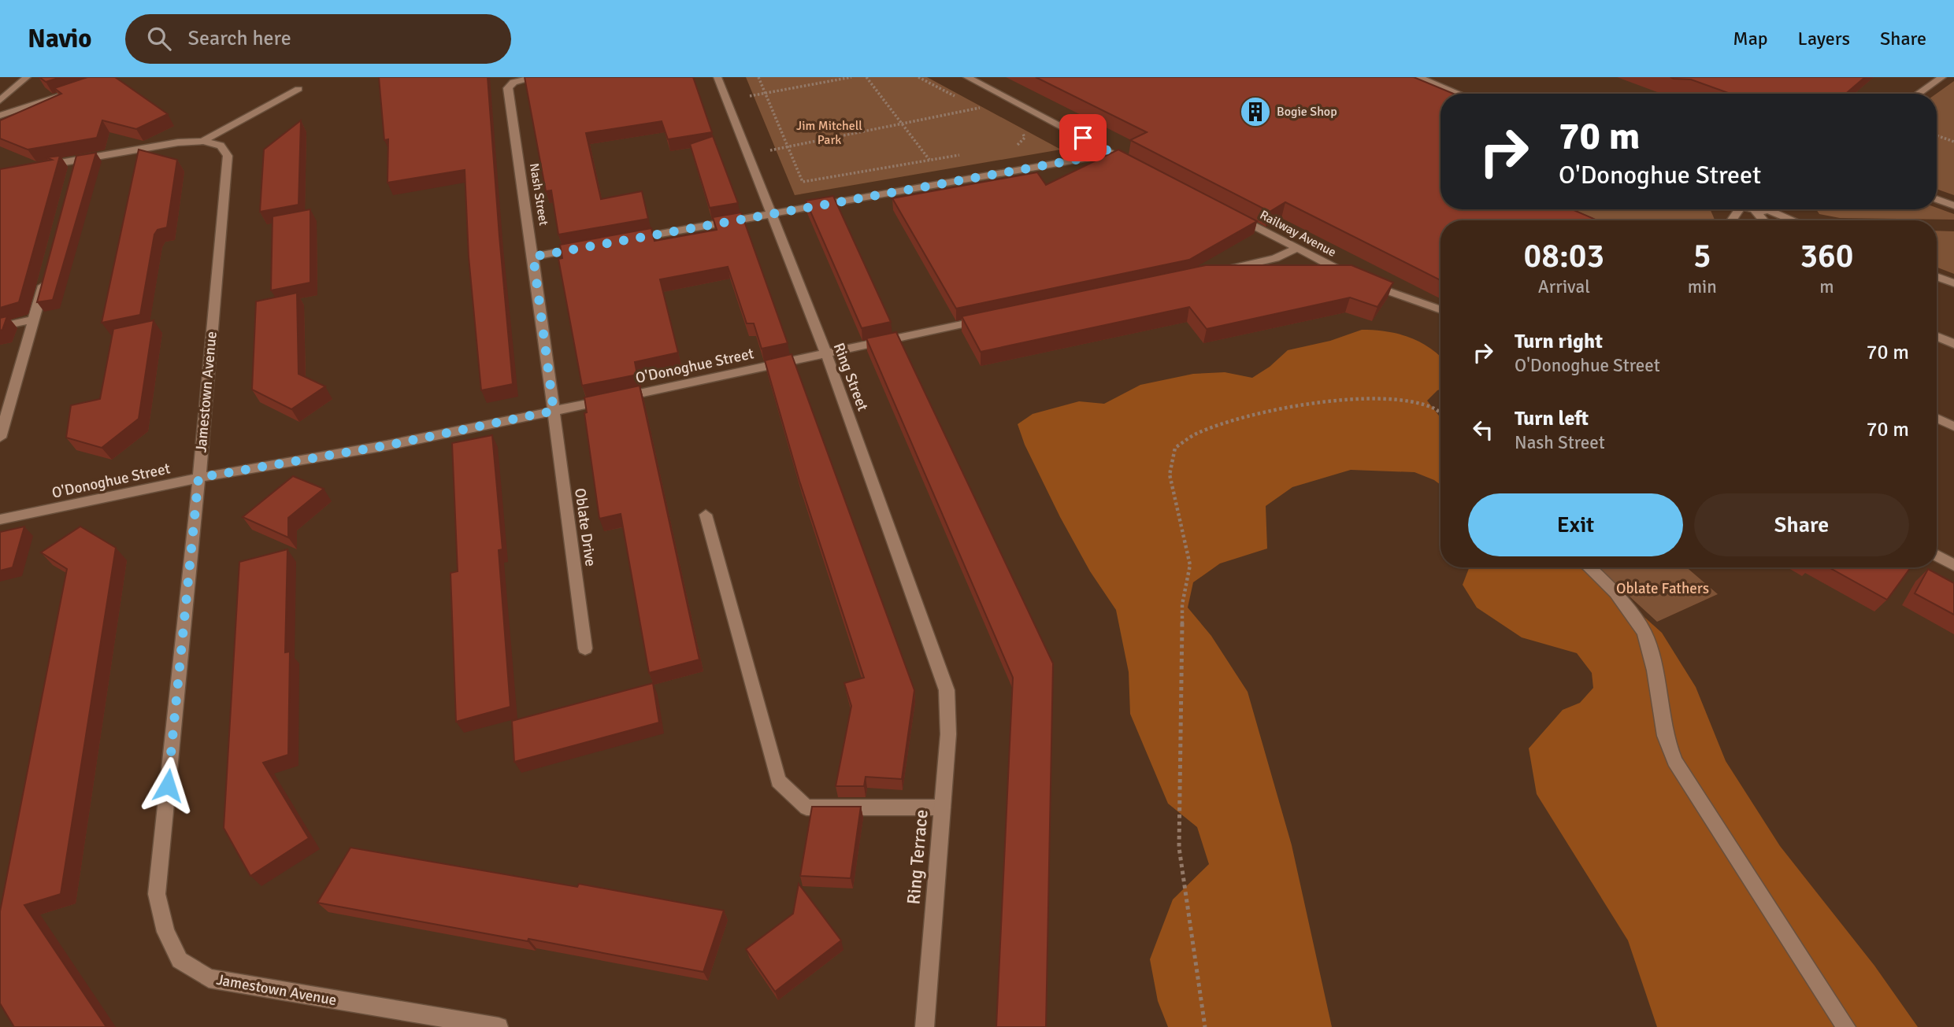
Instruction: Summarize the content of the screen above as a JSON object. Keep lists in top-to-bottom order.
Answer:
{
  "streets": {
    "street": [
      "Nash Street",
      "Railway Avenue",
      "O'Donoghue Street",
      "Ring Street",
      "Jamestown Avenue",
      "Oblate Drive",
      "Ring Terrace"
    ]
  },
  "crossings": [
    ["Nash Street", "O'Donoghue Street"],
    ["Nash Street", "Oblate Drive"],
    ["O'Donoghue Street", "Ring Street"],
    ["O'Donoghue Street", "Jamestown Avenue"],
    ["O'Donoghue Street", "Oblate Drive"],
    ["Ring Street", "Ring Terrace"]
  ],
  "parks": ["Jim Mitchell Park", "Oblate Fathers"],
  "places": {
    "building": ["Bogie Shop"]
  },
  "page": {
    "header": "Navio",
    "search": "Search here",
    "nav": ["Map", "Layers", "Share"],
    "turn": ["70 m", "O'Donoghue Street"],
    "eta": [
      "08:03",
      "Arrival",
      "5",
      "min",
      "360",
      "m"
    ],
    "list": [
      {
        "name": "Turn right",
        "note": "O'Donoghue Street",
        "value": "70 m"
      },
      {
        "name": "Turn left",
        "note": "Nash Street",
        "value": "70 m"
      }
    ],
    "buttons": ["Exit", "Share"]
  }
}
